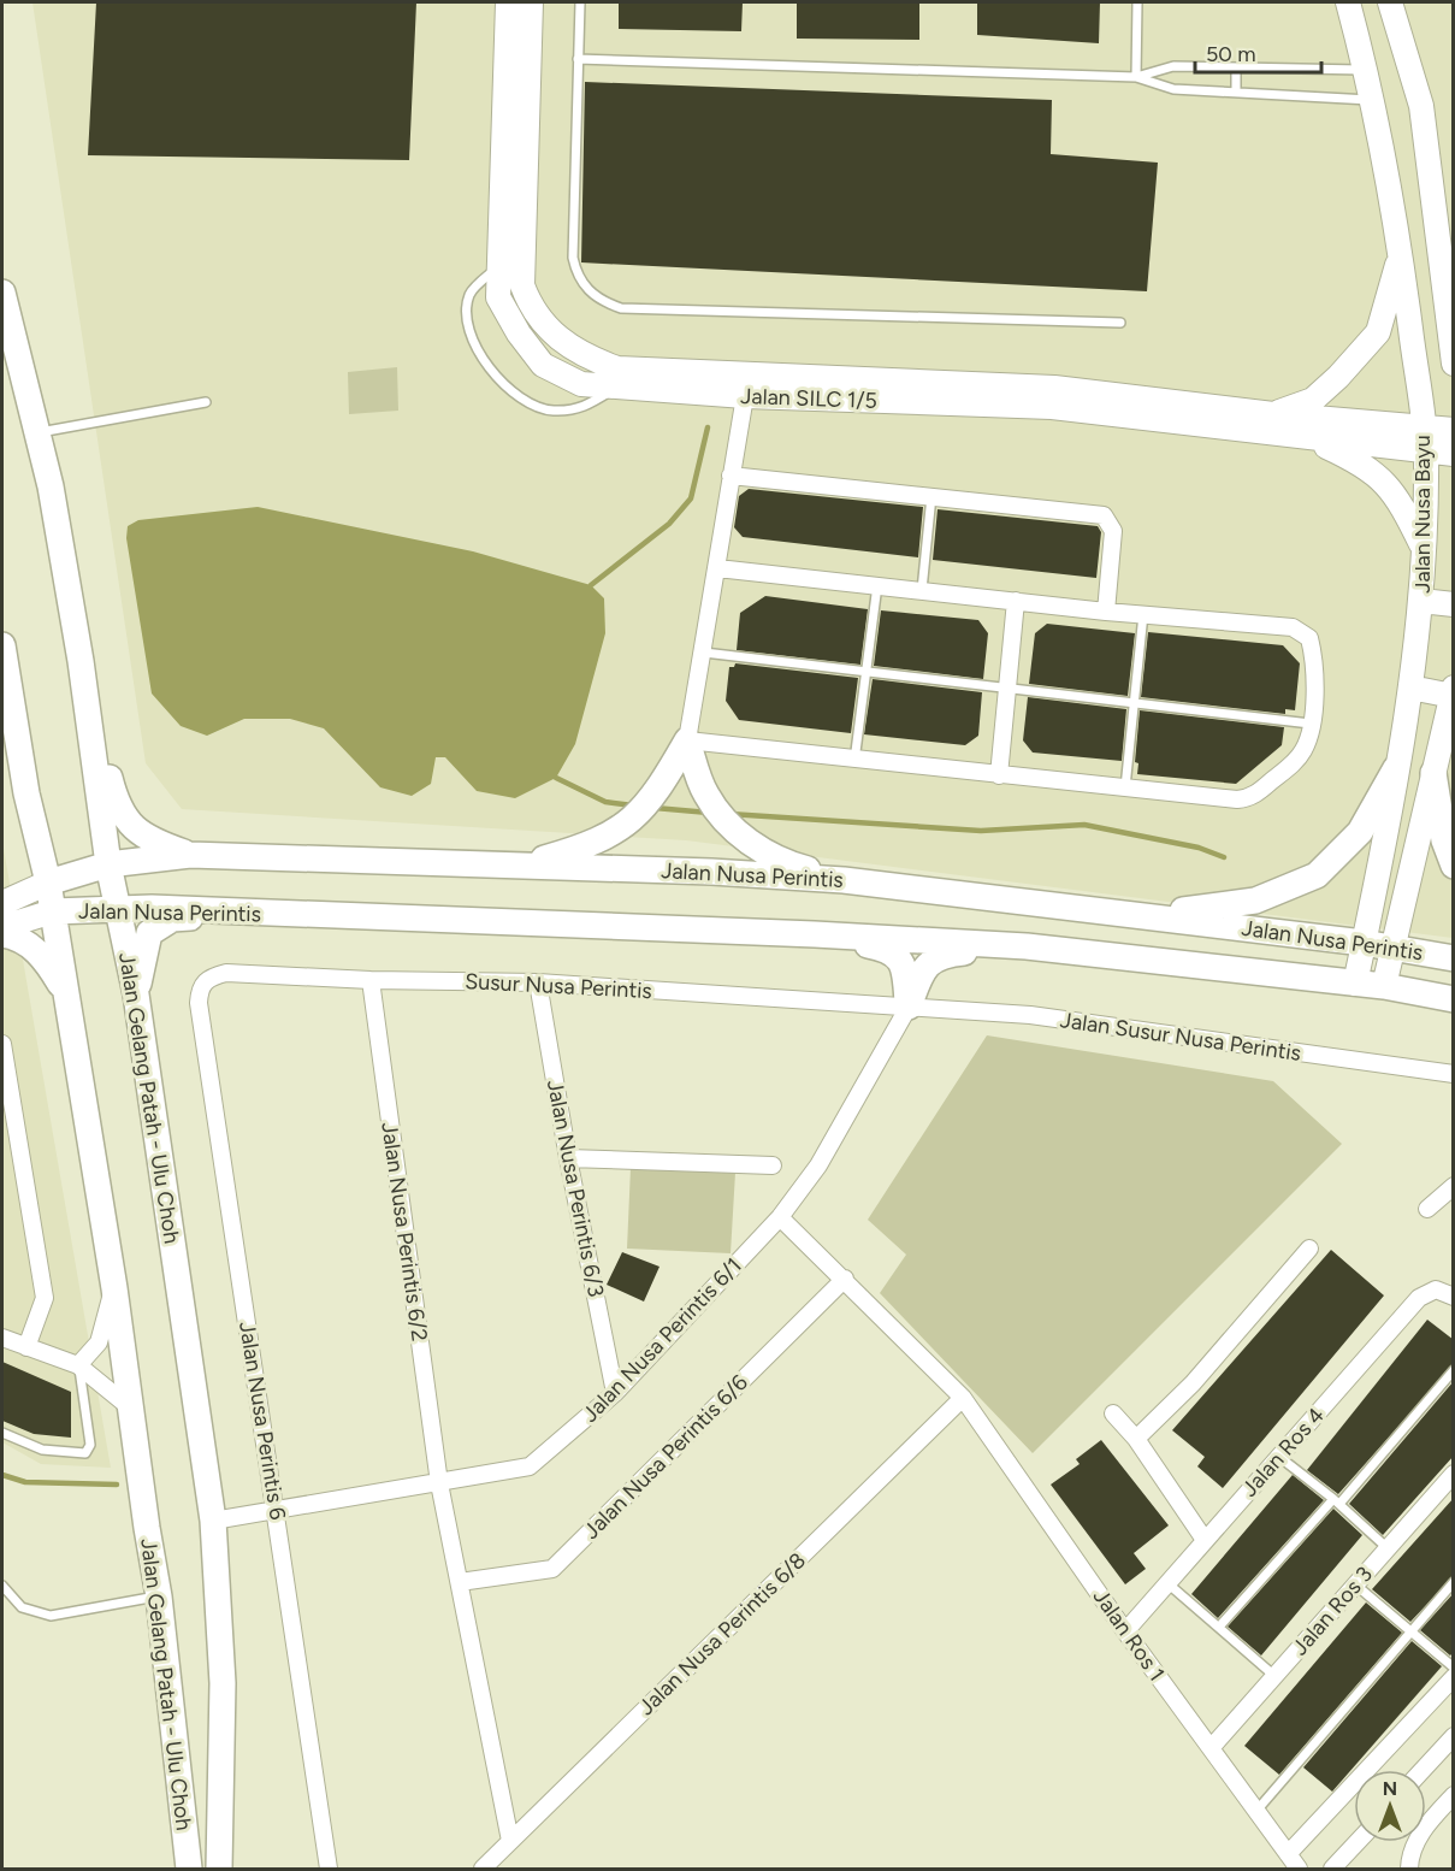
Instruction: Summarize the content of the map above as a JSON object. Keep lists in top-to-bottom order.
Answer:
{
  "streets": {
    "main road": ["Jalan Nusa Perintis", "Jalan Gelang Patah - Ulu Choh"],
    "street": [
      "Jalan SILC 1/5",
      "Jalan Nusa Bayu",
      "Susur Nusa Perintis",
      "Jalan Susur Nusa Perintis",
      "Jalan Nusa Perintis 6/3",
      "Jalan Nusa Perintis 6/2",
      "Jalan Nusa Perintis 6/1",
      "Jalan Nusa Perintis 6",
      "Jalan Ros 4",
      "Jalan Nusa Perintis 6/6",
      "Jalan Ros 3",
      "Jalan Nusa Perintis 6/8",
      "Jalan Ros 1"
    ]
  },
  "crossings": [
    ["Jalan SILC 1/5", "Jalan Nusa Bayu"],
    ["Jalan Nusa Bayu", "Jalan Nusa Perintis"],
    ["Jalan Nusa Perintis", "Jalan Gelang Patah - Ulu Choh"],
    ["Susur Nusa Perintis", "Jalan Susur Nusa Perintis"],
    ["Susur Nusa Perintis", "Jalan Nusa Perintis 6/3"],
    ["Susur Nusa Perintis", "Jalan Nusa Perintis 6/2"],
    ["Susur Nusa Perintis", "Jalan Nusa Perintis 6/1"],
    ["Susur Nusa Perintis", "Jalan Nusa Perintis 6"],
    ["Jalan Susur Nusa Perintis", "Jalan Nusa Perintis 6/1"],
    ["Jalan Gelang Patah - Ulu Choh", "Jalan Nusa Perintis 6/1"],
    ["Jalan Nusa Perintis 6/3", "Jalan Nusa Perintis 6/1"],
    ["Jalan Nusa Perintis 6/2", "Jalan Nusa Perintis 6/1"],
    ["Jalan Nusa Perintis 6/2", "Jalan Nusa Perintis 6/6"],
    ["Jalan Nusa Perintis 6/2", "Jalan Nusa Perintis 6/8"],
    ["Jalan Nusa Perintis 6/1", "Jalan Nusa Perintis 6"],
    ["Jalan Nusa Perintis 6/1", "Jalan Ros 1"],
    ["Jalan Ros 4", "Jalan Ros 1"],
    ["Jalan Nusa Perintis 6/6", "Jalan Ros 1"],
    ["Jalan Ros 3", "Jalan Ros 1"],
    ["Jalan Nusa Perintis 6/8", "Jalan Ros 1"]
  ],
  "scale_bar": "50 m",
  "north": "top"
}
